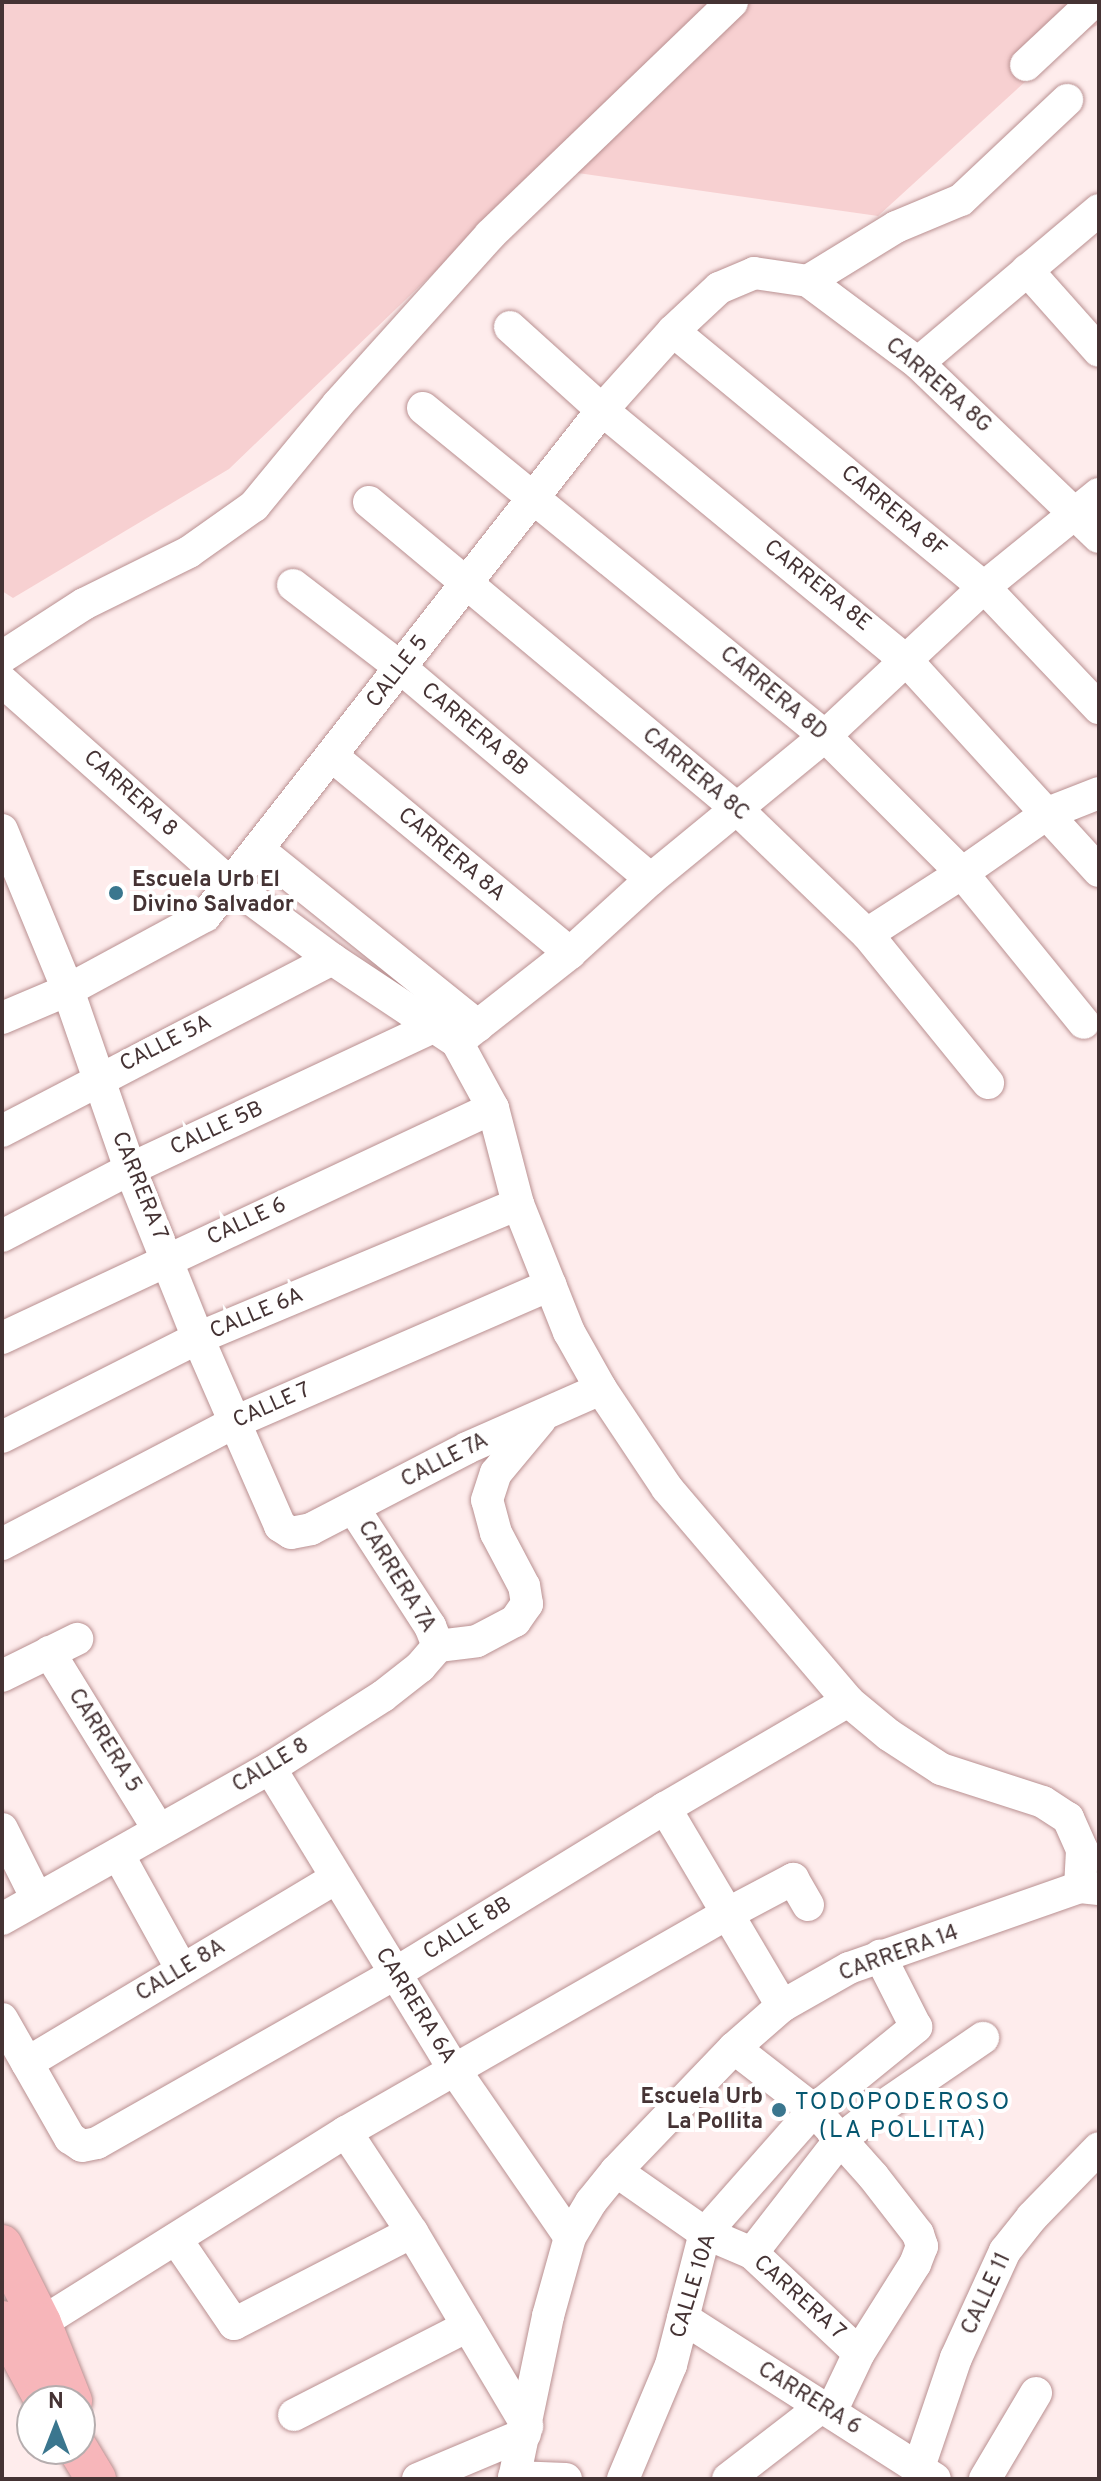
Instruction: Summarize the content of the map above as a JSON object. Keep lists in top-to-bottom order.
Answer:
{
  "streets": {
    "street": [
      "CARRERA 8G",
      "CARRERA 8F",
      "CARRERA 8E",
      "CALLE 5",
      "CARRERA 8D",
      "CARRERA 8B",
      "CARRERA 8C",
      "CARRERA 8",
      "CARRERA 8A",
      "CALLE 5A",
      "CALLE 5B",
      "CARRERA 7",
      "CALLE 6",
      "CALLE 6A",
      "CALLE 7",
      "CALLE 7A",
      "CARRERA 7A",
      "CARRERA 5",
      "CALLE 8",
      "CALLE 8B",
      "CARRERA 14",
      "CALLE 8A",
      "CARRERA 6A",
      "CALLE 10A",
      "CALLE 11",
      "CARRERA 6"
    ]
  },
  "crossings": [
    ["CARRERA 8G", "CALLE 5"],
    ["CARRERA 8G", "CALLE 5B"],
    ["CARRERA 8F", "CALLE 5"],
    ["CARRERA 8F", "CALLE 5B"],
    ["CARRERA 8E", "CALLE 5"],
    ["CARRERA 8E", "CALLE 5B"],
    ["CALLE 5", "CARRERA 8D"],
    ["CALLE 5", "CARRERA 8B"],
    ["CALLE 5", "CARRERA 8C"],
    ["CALLE 5", "CARRERA 8"],
    ["CALLE 5", "CARRERA 8A"],
    ["CALLE 5", "CARRERA 7"],
    ["CARRERA 8D", "CALLE 5B"],
    ["CARRERA 8B", "CALLE 5B"],
    ["CARRERA 8C", "CALLE 5B"],
    ["CARRERA 8", "CALLE 5A"],
    ["CARRERA 8", "CALLE 5B"],
    ["CARRERA 8A", "CALLE 5B"],
    ["CALLE 5A", "CARRERA 7"],
    ["CALLE 5B", "CARRERA 7"],
    ["CARRERA 7", "CALLE 6"],
    ["CARRERA 7", "CALLE 6A"],
    ["CARRERA 7", "CALLE 7"],
    ["CARRERA 7", "CALLE 7A"],
    ["CARRERA 7", "CARRERA 14"],
    ["CARRERA 7", "CALLE 10A"],
    ["CALLE 7A", "CARRERA 7A"],
    ["CARRERA 7A", "CALLE 8"],
    ["CARRERA 5", "CALLE 8"],
    ["CALLE 8", "CARRERA 6A"],
    ["CALLE 8B", "CALLE 8A"],
    ["CALLE 8B", "CARRERA 6A"],
    ["CARRERA 14", "CARRERA 6A"],
    ["CARRERA 14", "CALLE 10A"],
    ["CALLE 8A", "CARRERA 6A"],
    ["CALLE 10A", "CARRERA 6"],
    ["CALLE 11", "CARRERA 6"]
  ],
  "districts": ["TODOPODEROSO (LA POLLITA)"],
  "places": ["Escuela Urb El Divino Salvador", "Escuela Urb La Pollita"],
  "north": "top"
}
